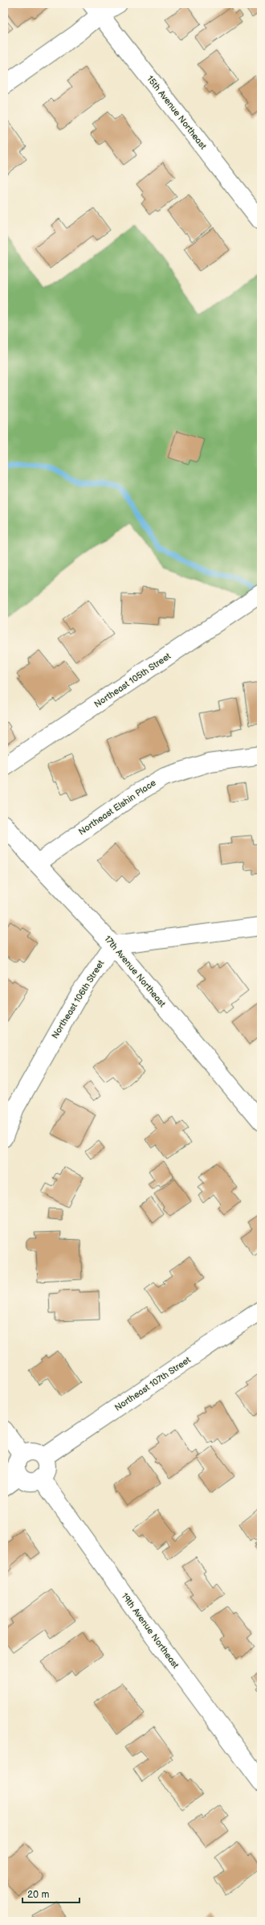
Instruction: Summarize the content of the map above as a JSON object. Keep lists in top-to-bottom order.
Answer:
{
  "streets": {
    "street": [
      "15th Avenue Northeast",
      "Northeast 105th Street",
      "Northeast Elshin Place",
      "17th Avenue Northeast",
      "Northeast 106th Street",
      "Northeast 107th Street",
      "19th Avenue Northeast"
    ]
  },
  "crossings": [
    ["Northeast Elshin Place", "17th Avenue Northeast"],
    ["17th Avenue Northeast", "Northeast 106th Street"],
    ["Northeast 107th Street", "19th Avenue Northeast"]
  ],
  "scale_bar": "20 m"
}
